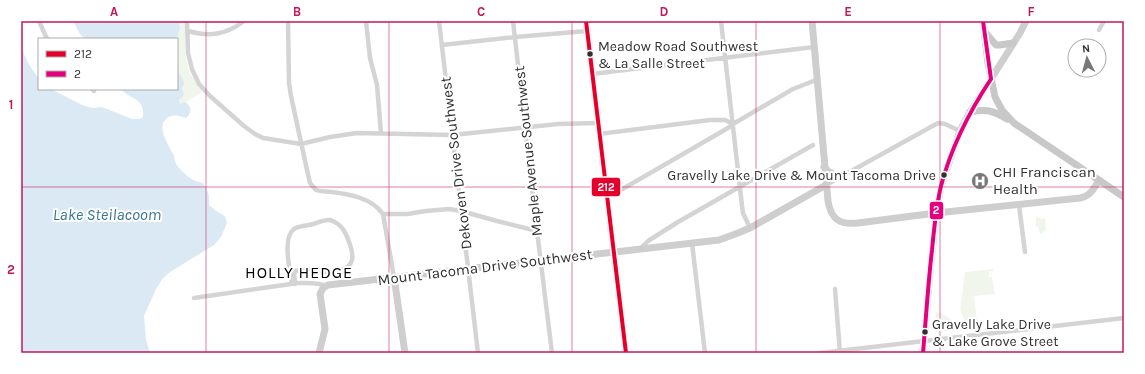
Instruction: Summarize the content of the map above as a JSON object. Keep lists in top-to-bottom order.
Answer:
{
  "streets": {
    "street": ["Maple Avenue Southwest", "Dekoven Drive Southwest", "Mount Tacoma Drive Southwest"]
  },
  "crossings": [
    ["Maple Avenue Southwest", "Mount Tacoma Drive Southwest"],
    ["Dekoven Drive Southwest", "Mount Tacoma Drive Southwest"]
  ],
  "districts": ["HOLLY HEDGE"],
  "water": ["Lake Steilacoom"],
  "places": {
    "other": ["Meadow Road Southwest & La Salle Street", "Gravelly Lake Drive & Mount Tacoma Drive", "Gravelly Lake Drive & Lake Grove Street"],
    "hospital": ["CHI Franciscan Health"]
  },
  "lines": ["transit line 212", "transit line 2"],
  "legend": ["212", "2"],
  "north": "top",
  "grid": {
    "columns": [
      "A",
      "B",
      "C",
      "D",
      "E",
      "F"
    ],
    "rows": ["1", "2"]
  }
}
